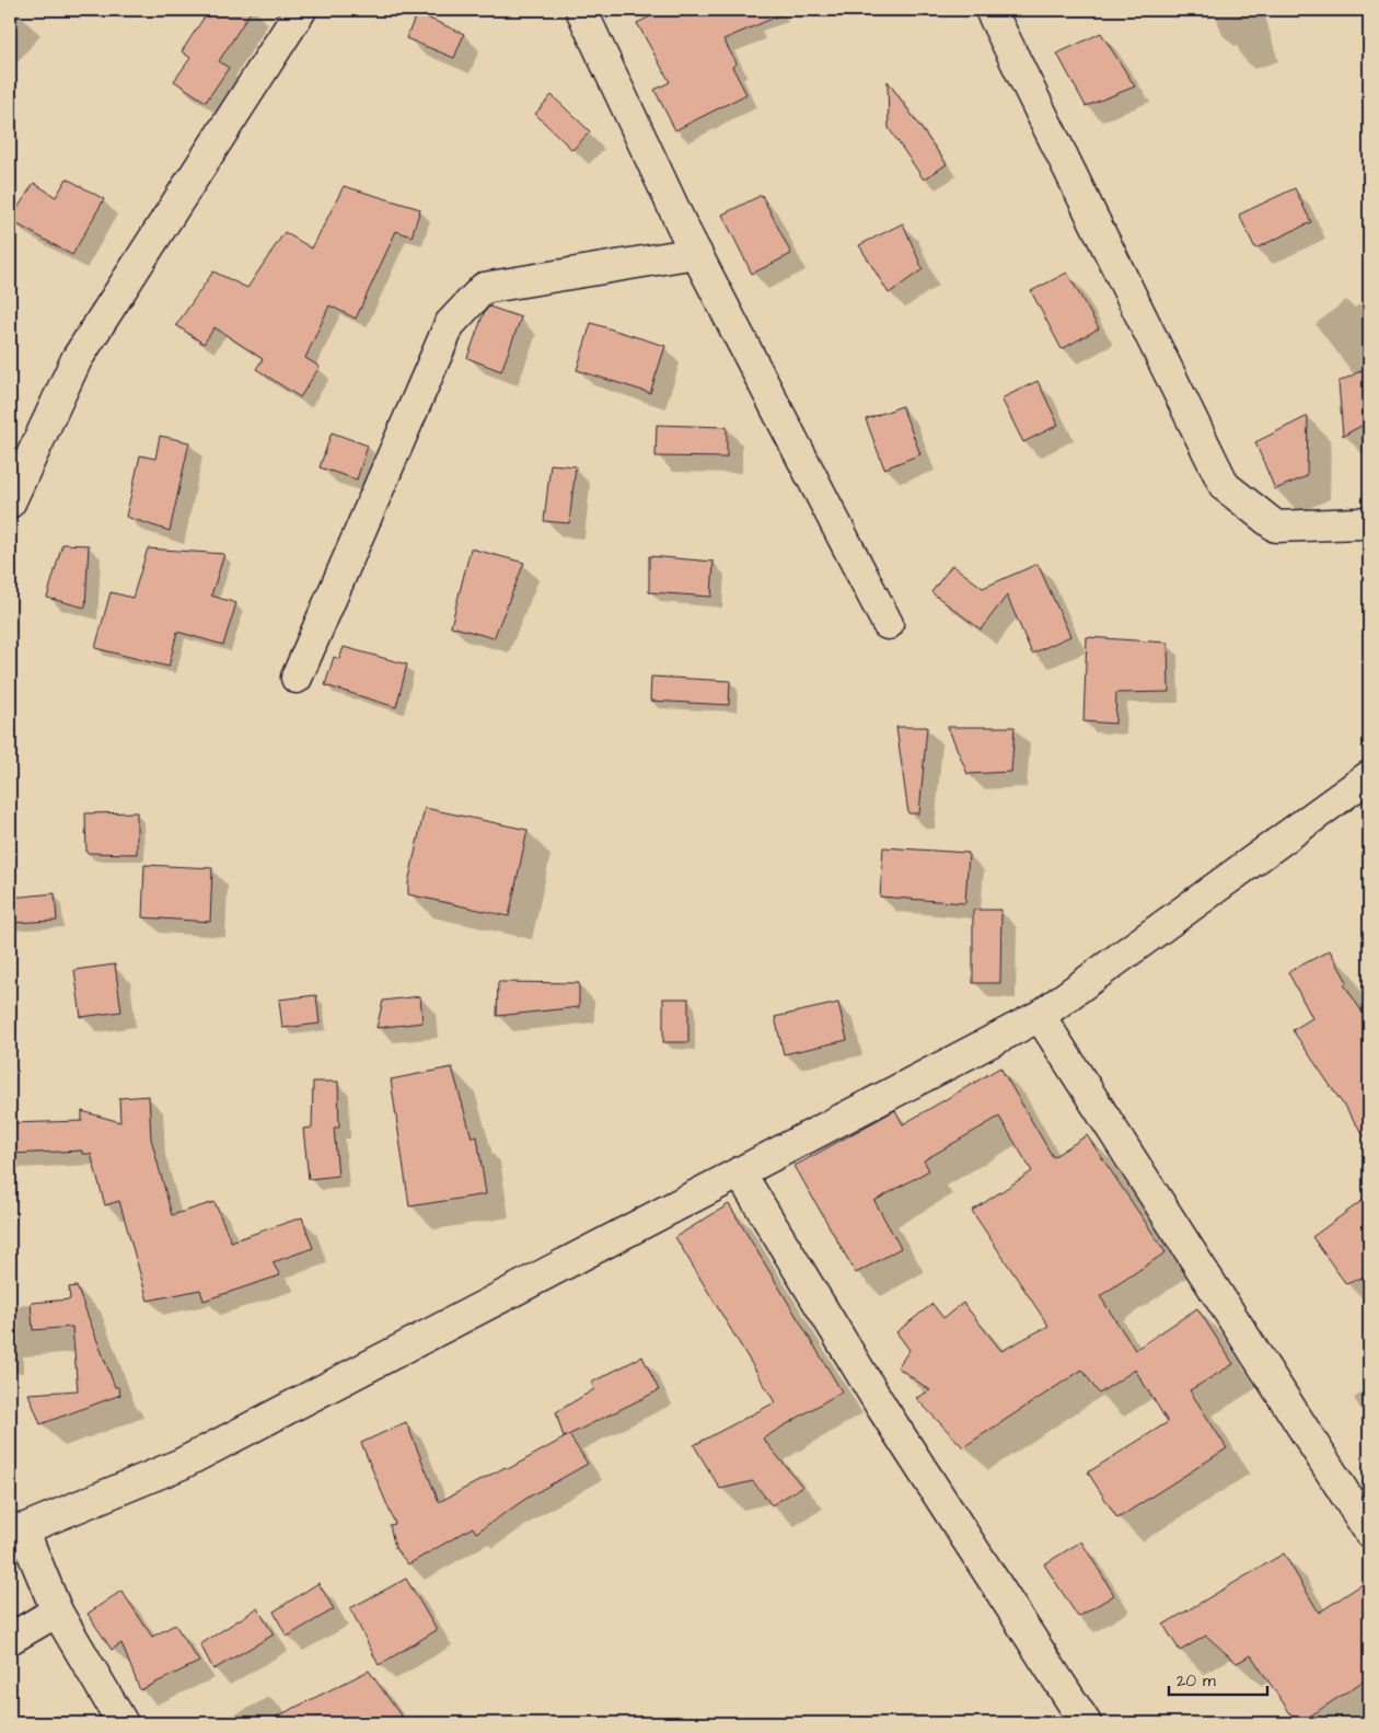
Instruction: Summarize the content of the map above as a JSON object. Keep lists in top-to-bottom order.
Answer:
{
  "scale_bar": "20 m"
}
